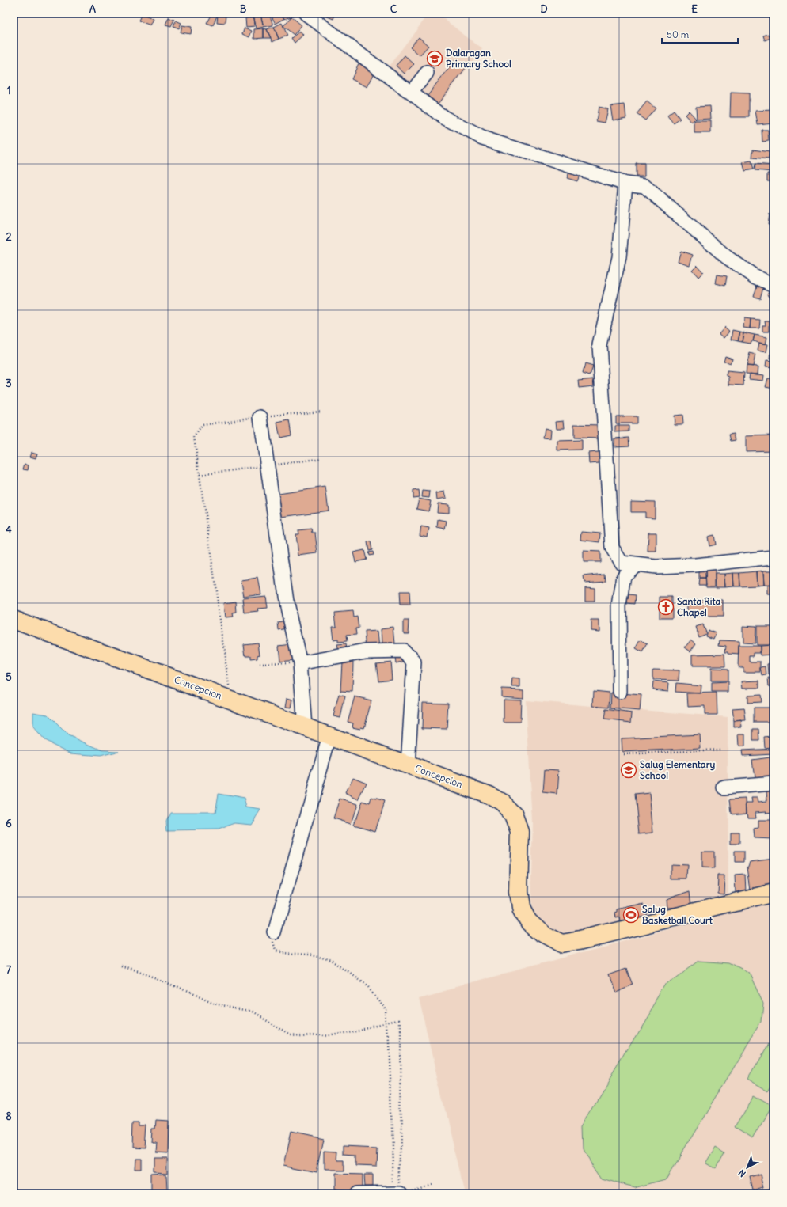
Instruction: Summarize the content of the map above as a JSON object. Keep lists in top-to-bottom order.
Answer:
{
  "streets": {
    "main road": ["Concepcion"]
  },
  "places": {
    "school or university": ["Dalaragan Primary School", "Salug Elementary School"],
    "church": ["Santa Rita Chapel"],
    "sports": ["Salug Basketball Court"]
  },
  "scale_bar": "50 m",
  "north": "bottom left",
  "grid": {
    "columns": [
      "A",
      "B",
      "C",
      "D",
      "E"
    ],
    "rows": [
      "1",
      "2",
      "3",
      "4",
      "5",
      "6",
      "7",
      "8"
    ]
  }
}
